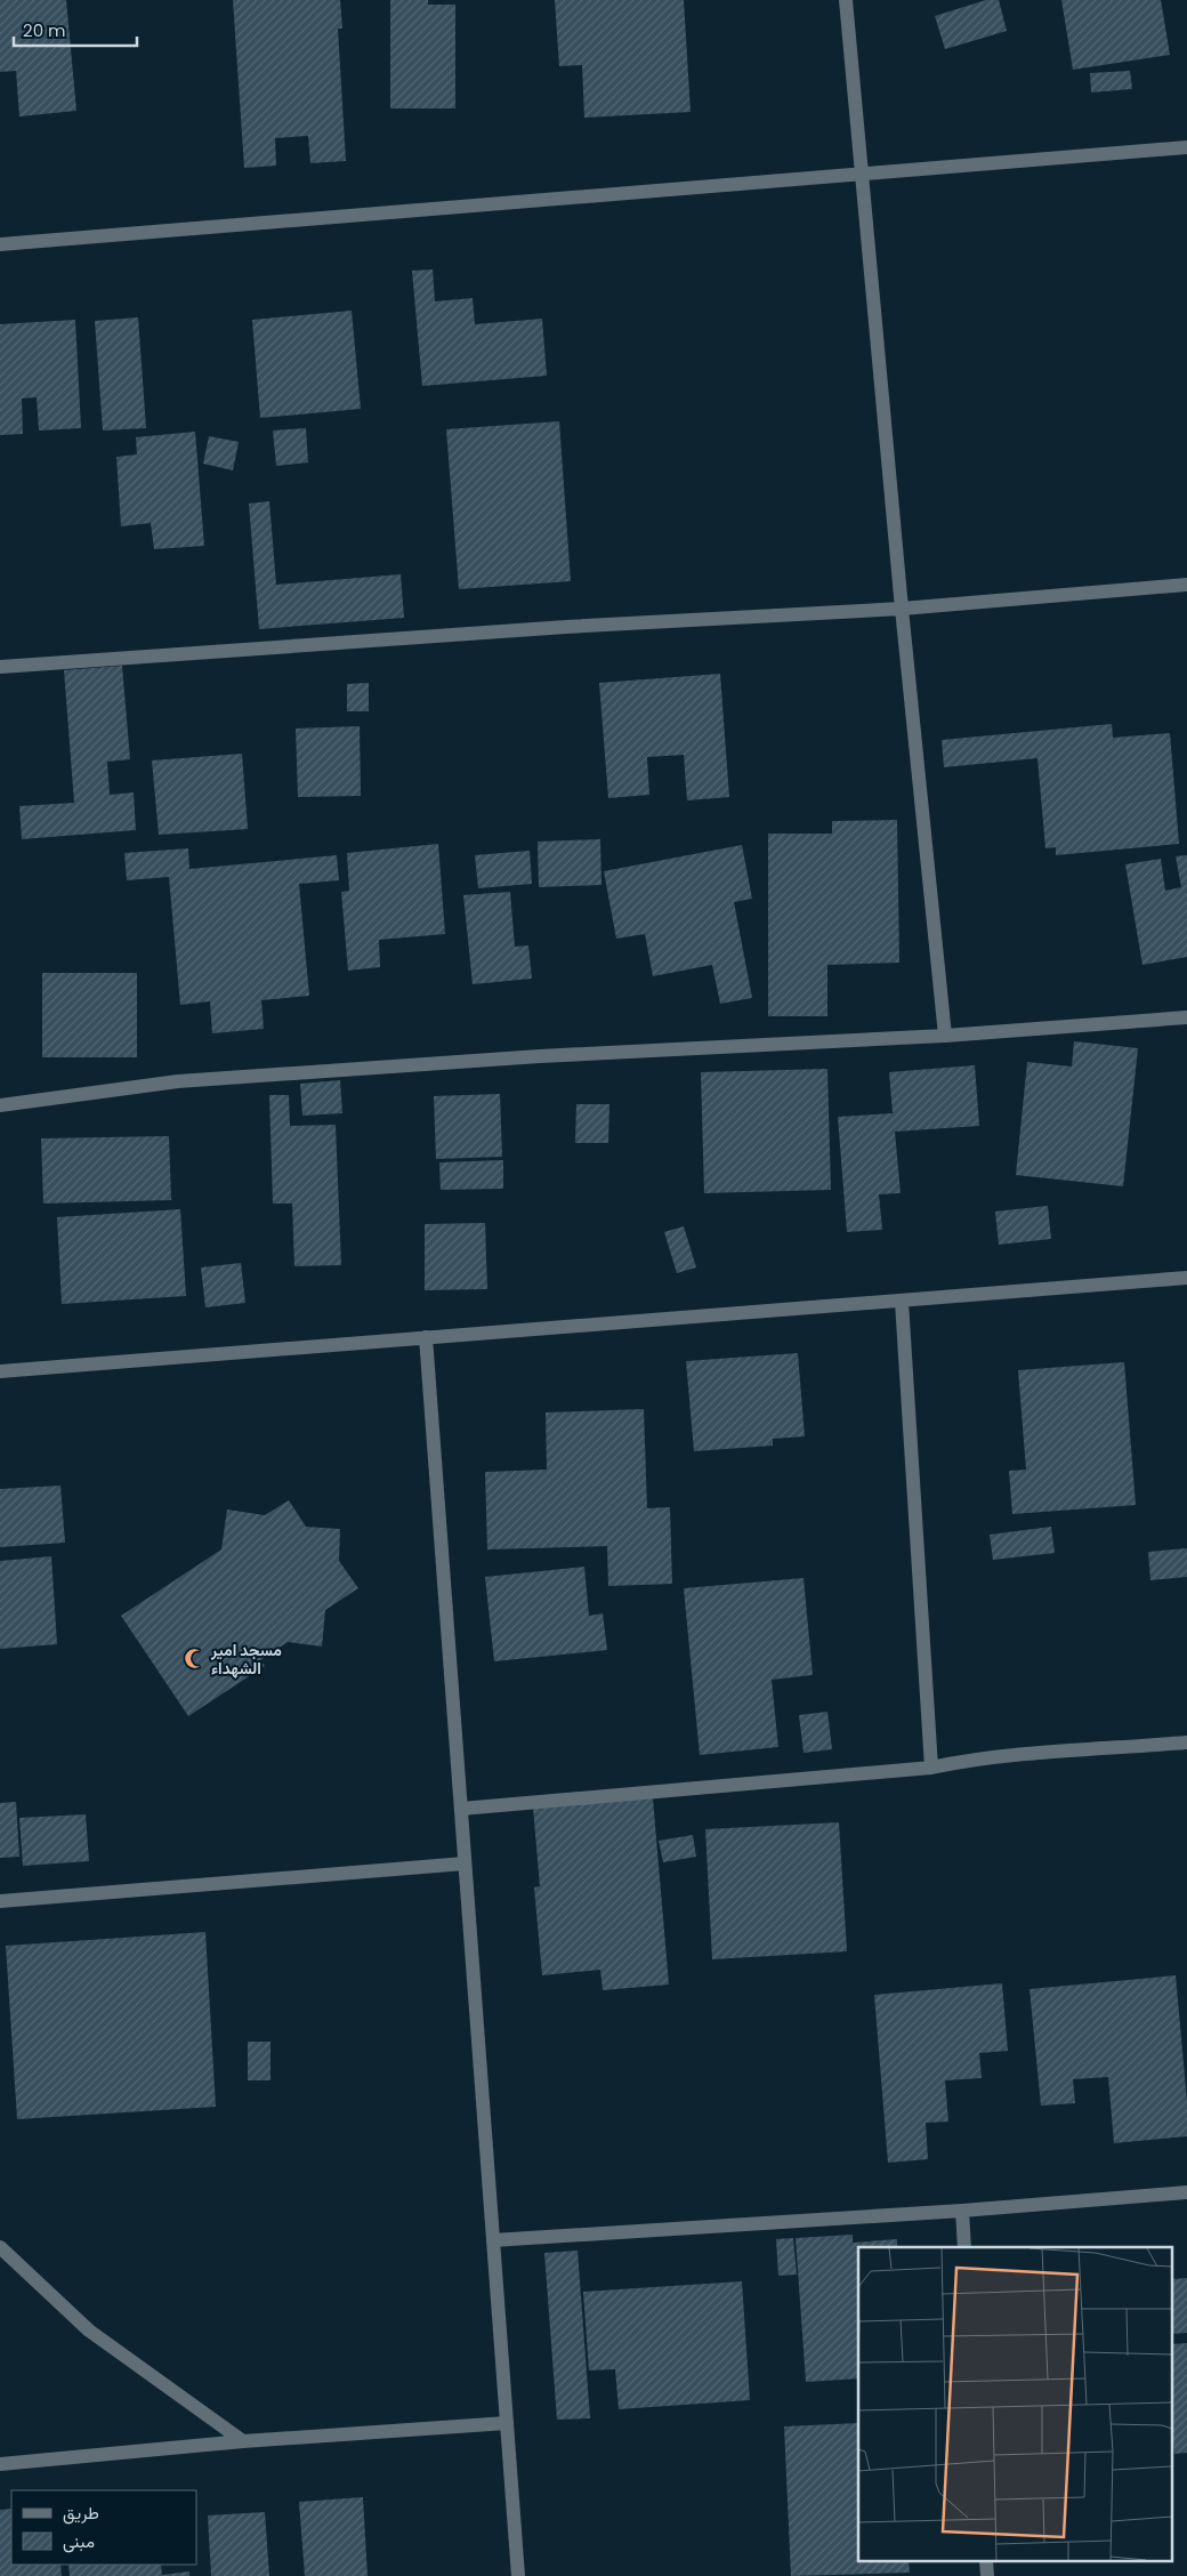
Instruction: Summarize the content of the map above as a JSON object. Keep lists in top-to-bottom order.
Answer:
{
  "places": {
    "mosque": ["مسجد امير الشهداء"]
  },
  "legend": ["طريق", "مبنى"],
  "scale_bar": "20 m"
}
